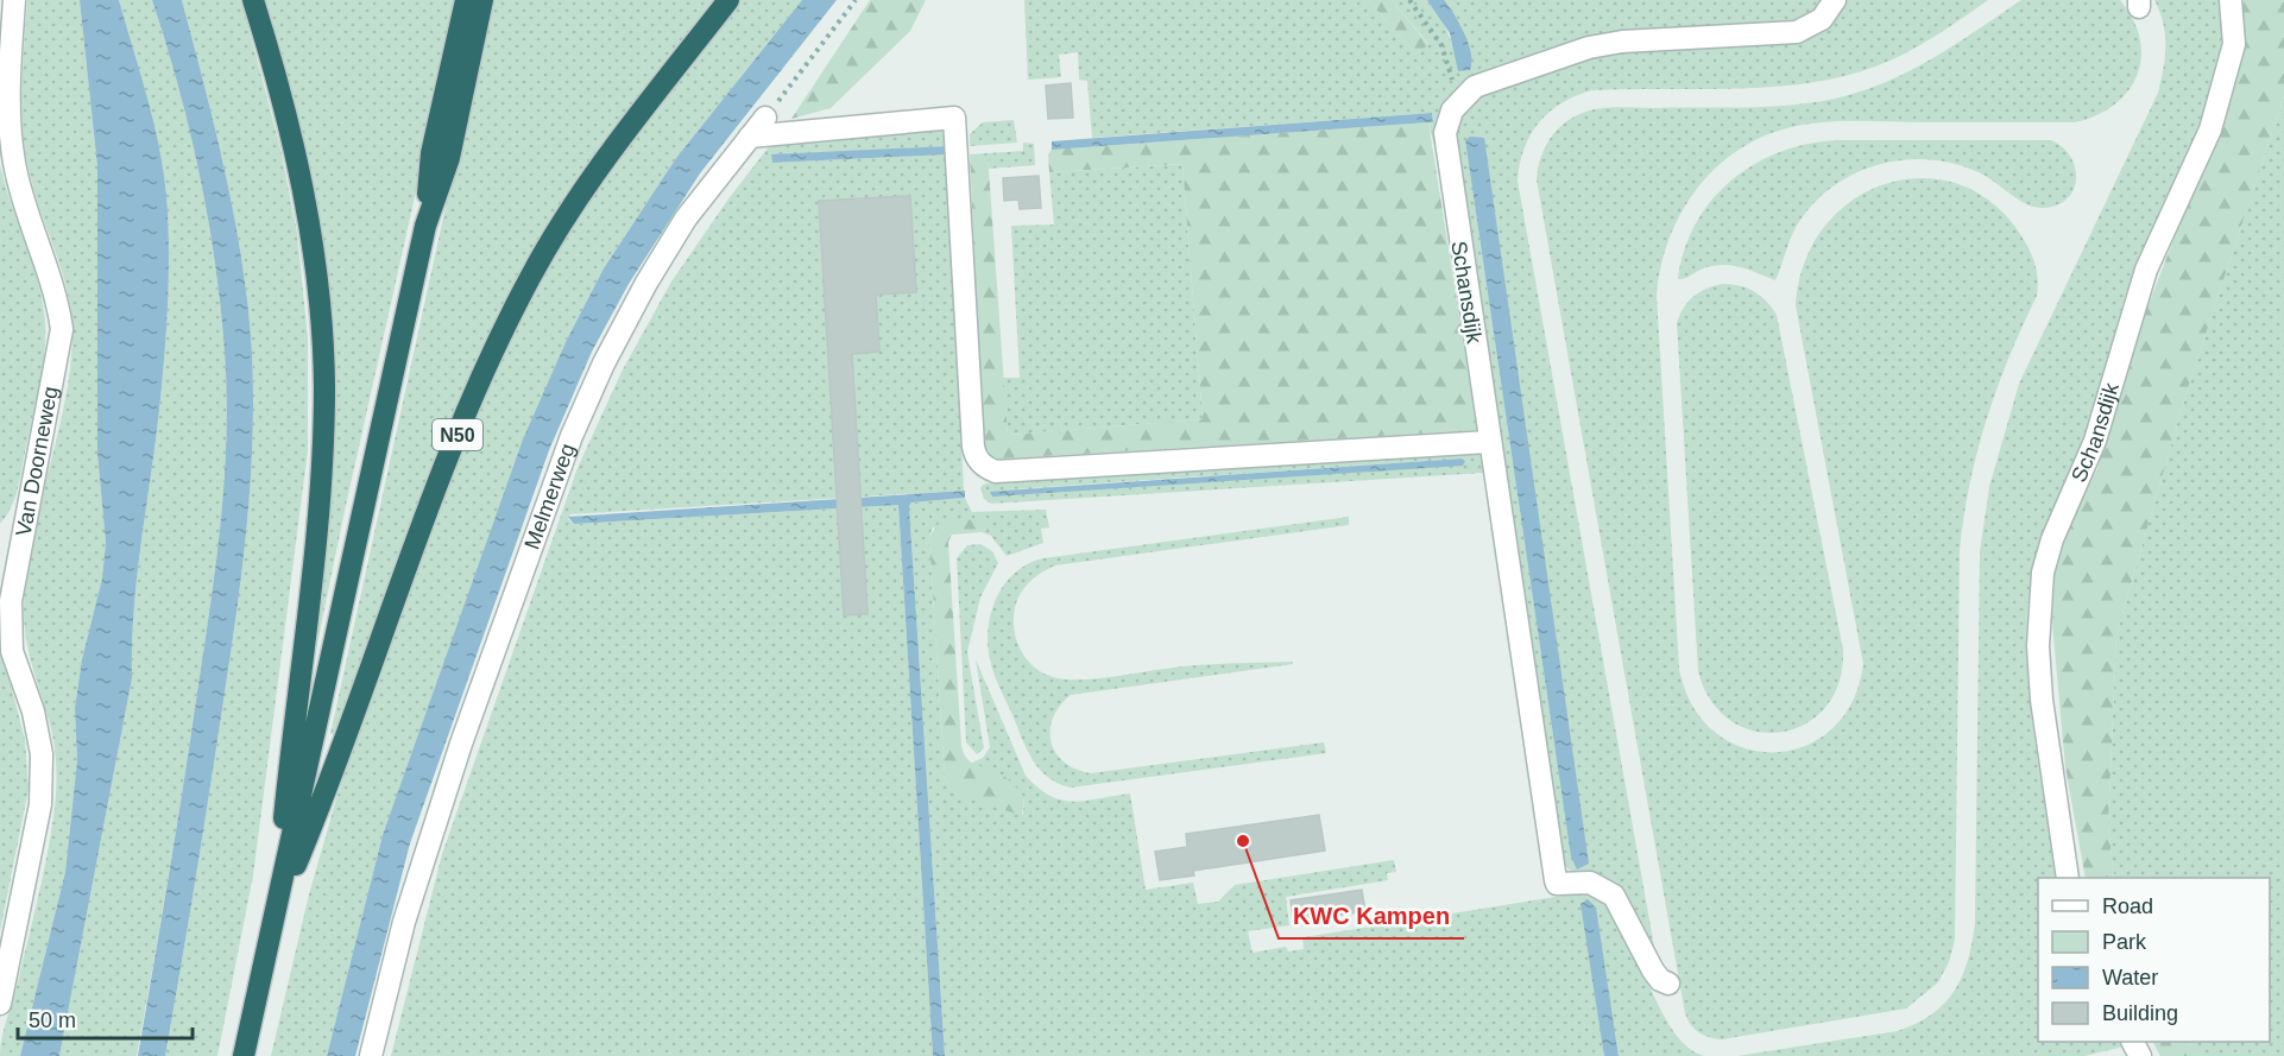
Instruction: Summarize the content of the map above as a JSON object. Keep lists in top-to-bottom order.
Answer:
{
  "streets": {
    "highway": ["N50"],
    "street": ["Schansdijk", "Van Doorneweg", "Melmerweg"]
  },
  "places": ["KWC Kampen"],
  "legend": [
    "Road",
    "Park",
    "Water",
    "Building"
  ],
  "scale_bar": "50 m"
}
